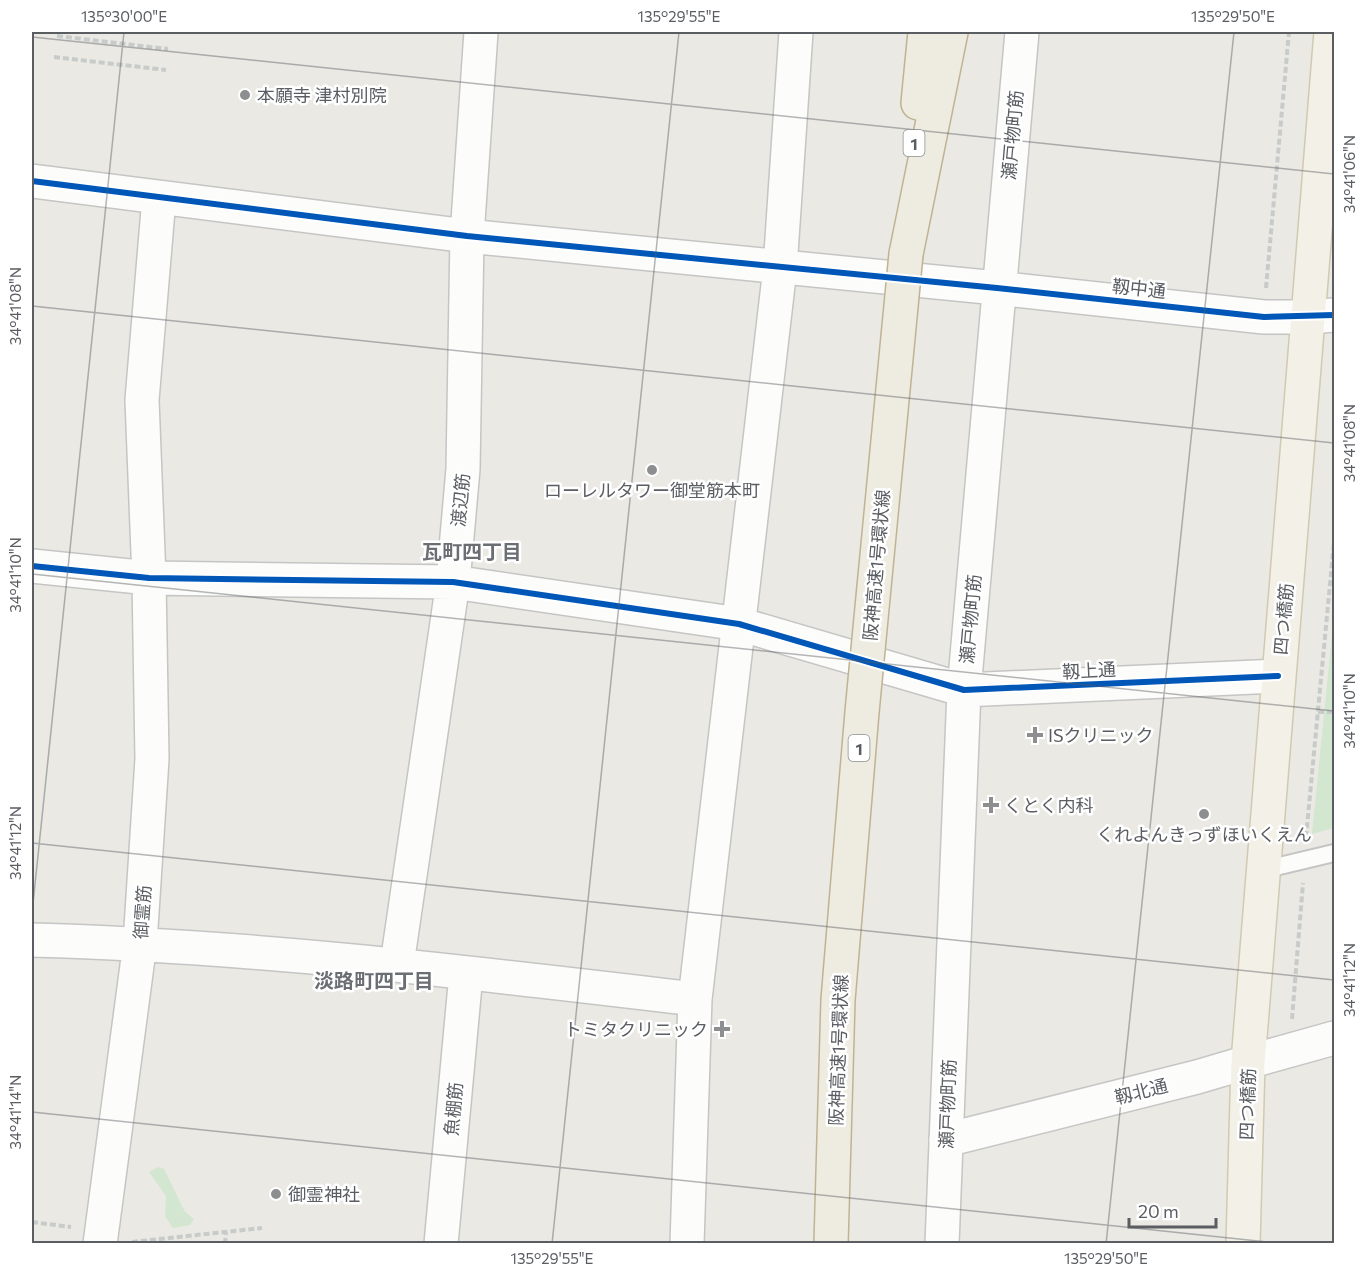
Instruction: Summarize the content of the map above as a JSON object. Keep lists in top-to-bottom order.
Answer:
{
  "streets": {
    "highway": ["1", "阪神高速1号環状線"],
    "main road": ["四つ橋筋"],
    "street": [
      "瀬戸物町筋",
      "靱中通",
      "渡辺筋",
      "靱上通",
      "御霊筋",
      "靱北通",
      "魚棚筋"
    ]
  },
  "crossings": [
    ["瀬戸物町筋", "靱中通"],
    ["瀬戸物町筋", "靱上通"],
    ["瀬戸物町筋", "靱北通"],
    ["1", "阪神高速1号環状線"],
    ["靱中通", "渡辺筋"],
    ["靱中通", "四つ橋筋"],
    ["靱中通", "御霊筋"],
    ["渡辺筋", "靱上通"],
    ["四つ橋筋", "靱上通"],
    ["四つ橋筋", "靱北通"],
    ["靱上通", "御霊筋"]
  ],
  "districts": ["瓦町四丁目", "淡路町四丁目"],
  "places": {
    "other": [
      "本願寺 津村別院",
      "ローレルタワー御堂筋本町",
      "くれよんきっずほいくえん",
      "御霊神社"
    ],
    "health": ["ISクリニック", "くとく内科", "トミタクリニック"]
  },
  "scale_bar": "20 m",
  "coordinates": [
    "135°30'00\"E",
    "135°29'55\"E",
    "135°29'50\"E",
    "34°41'06\"N",
    "34°41'08\"N",
    "34°41'10\"N",
    "34°41'12\"N",
    "34°41'14\"N"
  ]
}
